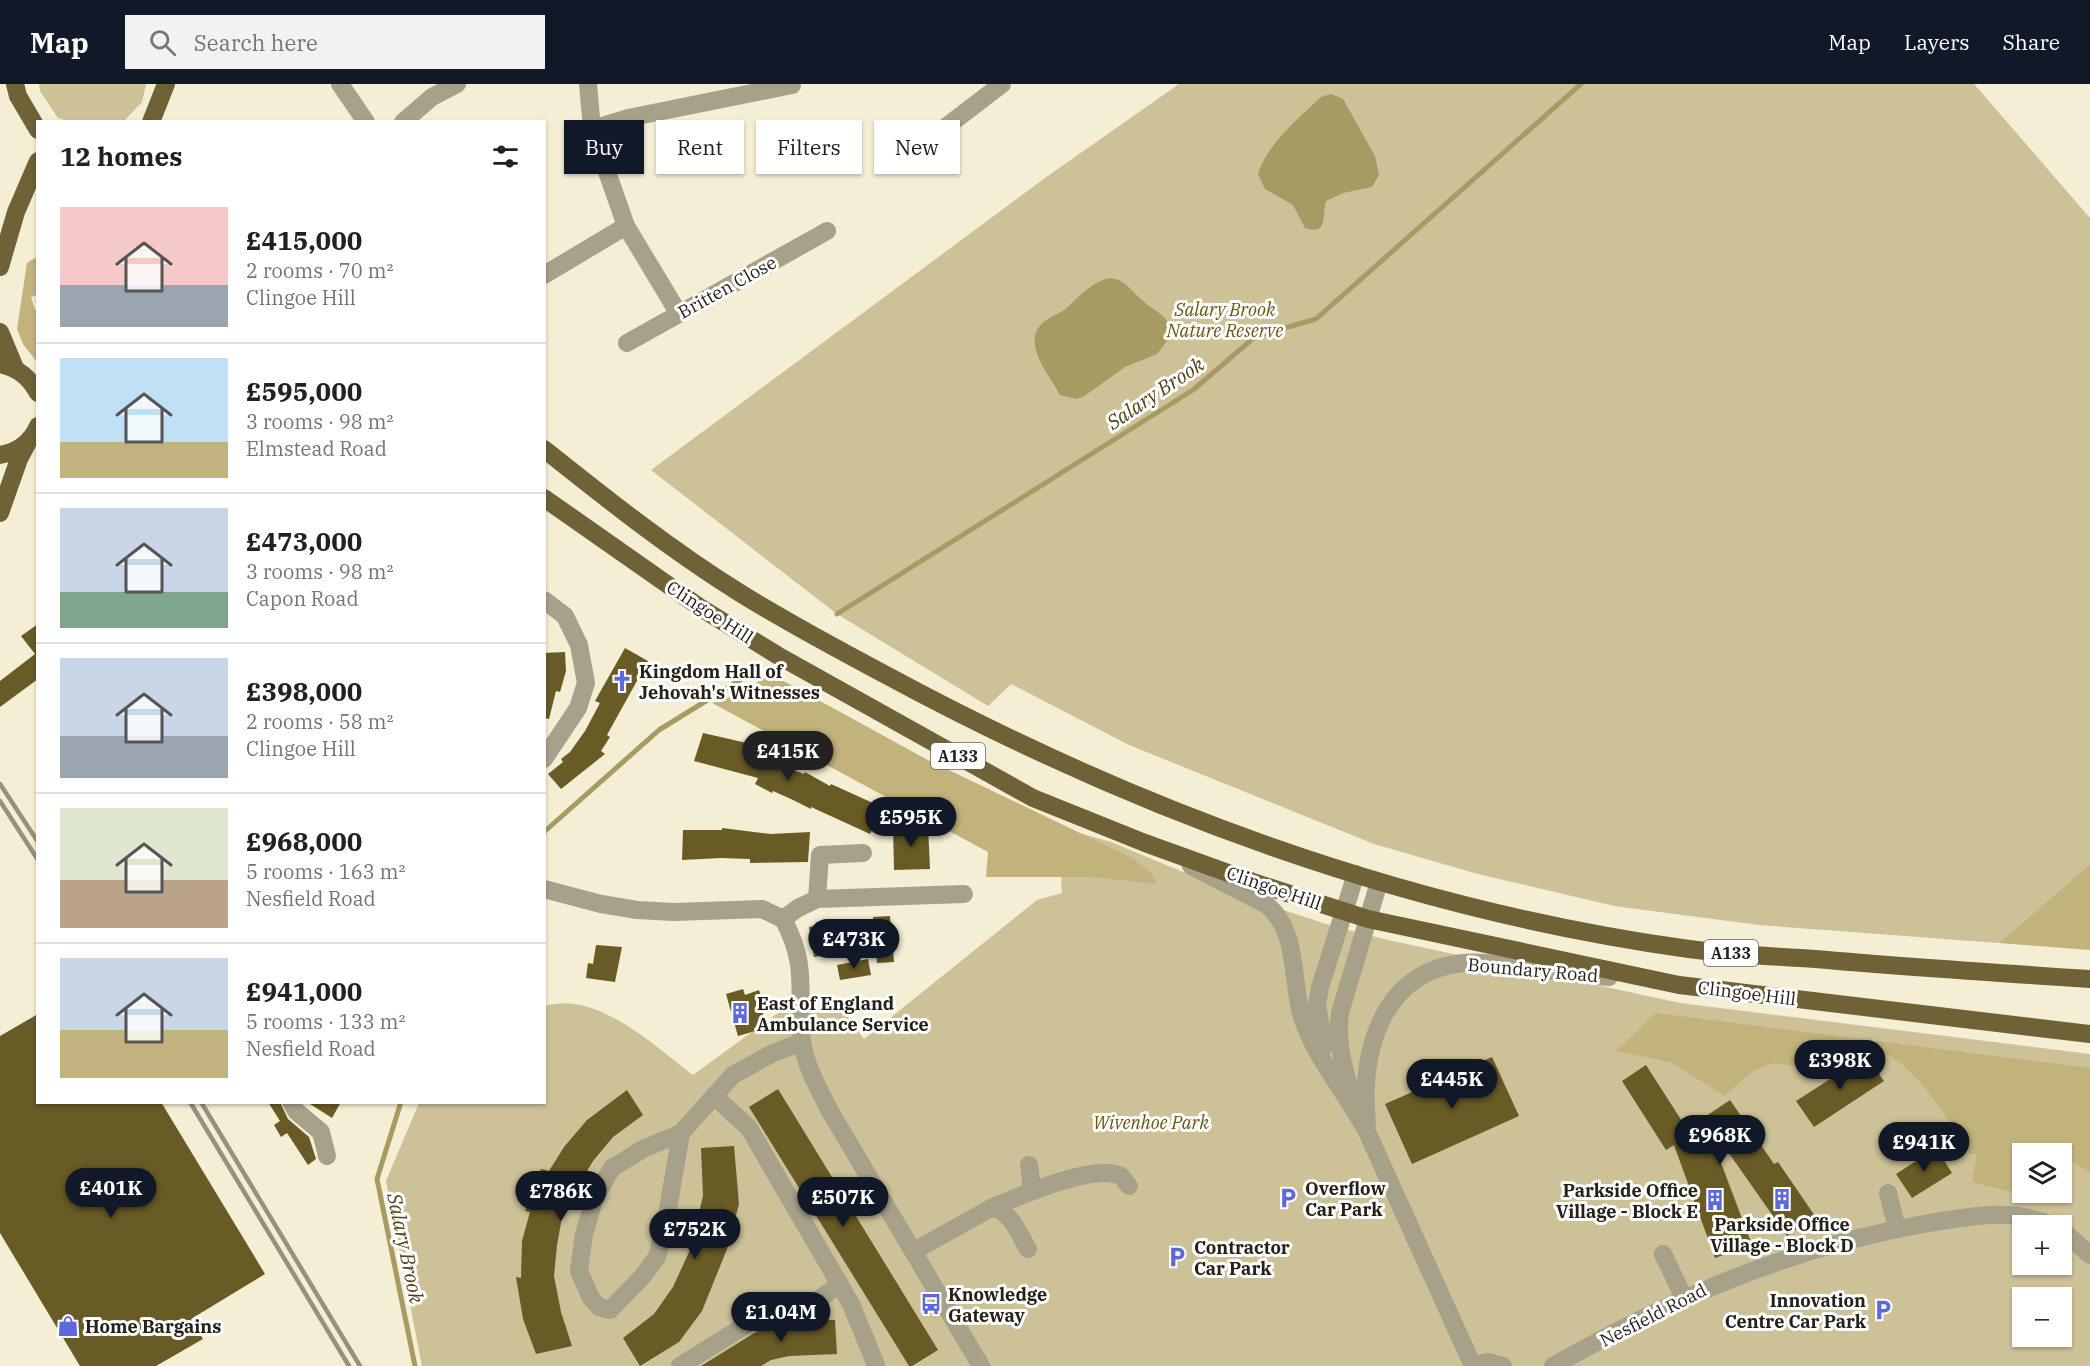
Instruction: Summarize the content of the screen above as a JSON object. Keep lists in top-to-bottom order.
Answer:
{
  "streets": {
    "main road": ["Clingoe Hill", "A133"],
    "street": ["Britten Close", "Boundary Road", "Nesfield Road"]
  },
  "crossings": [
    ["Clingoe Hill", "A133"],
    ["Clingoe Hill", "Boundary Road"],
    ["A133", "Boundary Road"]
  ],
  "water": ["Salary Brook"],
  "parks": ["Salary Brook Nature Reserve", "Wivenhoe Park"],
  "places": {
    "church": ["Kingdom Hall of Jehovah's Witnesses"],
    "building": ["East of England Ambulance Service", "Parkside Office Village - Block D", "Parkside Office Village - Block E"],
    "parking": ["Overflow Car Park", "Contractor Car Park", "Innovation Centre Car Park"],
    "bus stop": ["Knowledge Gateway"],
    "shop": ["Home Bargains"]
  },
  "page": {
    "header": "Map",
    "search": "Search here",
    "nav": ["Map", "Layers", "Share"],
    "chip": [
      "Buy",
      "Rent",
      "Filters",
      "New"
    ],
    "heading": "12 homes",
    "list": [
      {
        "name": "£415,000",
        "note": "2 rooms · 70 m² · Clingoe Hill"
      },
      {
        "name": "£595,000",
        "note": "3 rooms · 98 m² · Elmstead Road"
      },
      {
        "name": "£473,000",
        "note": "3 rooms · 98 m² · Capon Road"
      },
      {
        "name": "£398,000",
        "note": "2 rooms · 58 m² · Clingoe Hill"
      },
      {
        "name": "£968,000",
        "note": "5 rooms · 163 m² · Nesfield Road"
      },
      {
        "name": "£941,000",
        "note": "5 rooms · 133 m² · Nesfield Road"
      }
    ],
    "price": [
      "£415K",
      "£595K",
      "£473K",
      "£398K",
      "£445K",
      "£968K",
      "£941K",
      "£401K",
      "£786K",
      "£507K",
      "£752K",
      "£1.04M"
    ],
    "map_buttons": ["+", "−"]
  }
}
